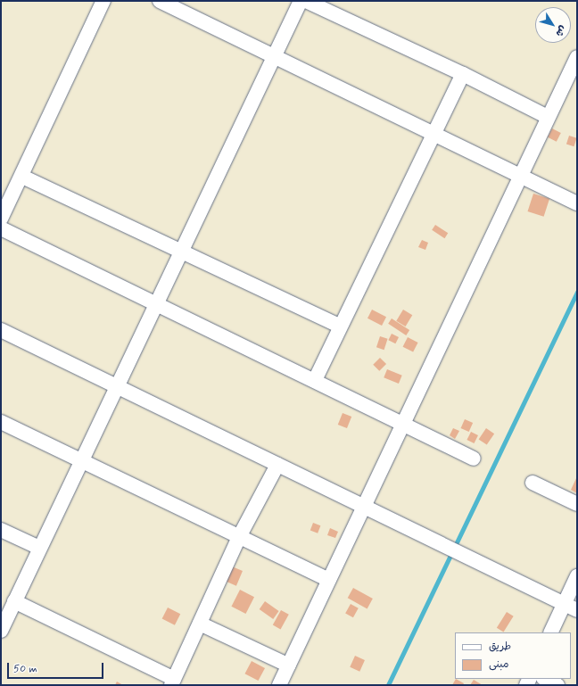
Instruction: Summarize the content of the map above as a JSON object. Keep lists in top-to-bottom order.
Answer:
{
  "legend": ["طريق", "مبنى"],
  "scale_bar": "50 m",
  "north": "bottom right"
}
